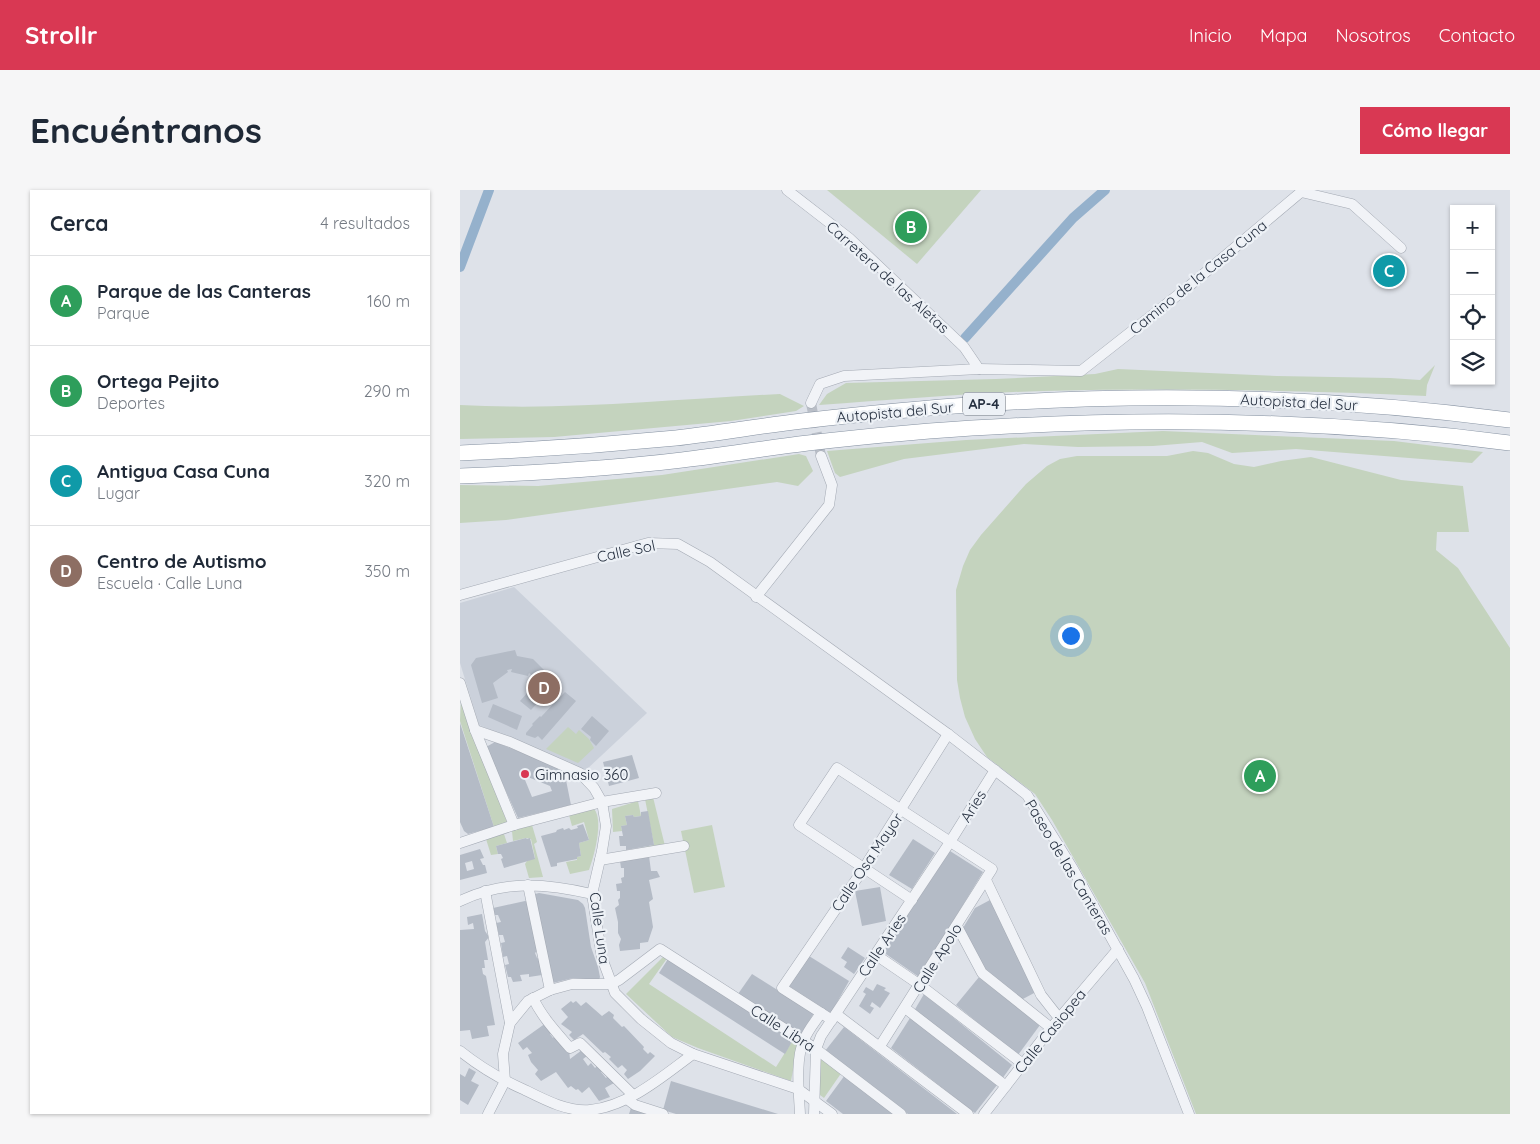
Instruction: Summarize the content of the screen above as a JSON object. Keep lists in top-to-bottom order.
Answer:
{
  "streets": {
    "highway": ["Autopista del Sur", "AP-4"],
    "street": [
      "Carretera de las Aletas",
      "Camino de la Casa Cuna",
      "Calle Sol",
      "Aries",
      "Calle Osa Mayor",
      "Paseo de las Canteras",
      "Calle Luna",
      "Calle Aries",
      "Calle Apolo",
      "Calle Libra",
      "Calle Casiopea"
    ]
  },
  "crossings": [
    ["Carretera de las Aletas", "Camino de la Casa Cuna"],
    ["Calle Sol", "Paseo de las Canteras"],
    ["Aries", "Paseo de las Canteras"],
    ["Aries", "Calle Aries"],
    ["Aries", "Calle Apolo"],
    ["Calle Osa Mayor", "Paseo de las Canteras"],
    ["Paseo de las Canteras", "Calle Casiopea"],
    ["Calle Luna", "Calle Libra"],
    ["Calle Aries", "Calle Apolo"],
    ["Calle Aries", "Calle Libra"]
  ],
  "places": ["Gimnasio 360"],
  "page": {
    "header": "Strollr",
    "nav": [
      "Inicio",
      "Mapa",
      "Nosotros",
      "Contacto"
    ],
    "buttons": "Cómo llegar",
    "title": "Encuéntranos",
    "heading": ["Cerca", "4 resultados"],
    "map_buttons": ["+", "−"],
    "pins": [
      "B",
      "C",
      "D",
      "A"
    ],
    "list": [
      {
        "mark": "A",
        "name": "Parque de las Canteras",
        "note": "Parque",
        "value": "160 m"
      },
      {
        "mark": "B",
        "name": "Ortega Pejito",
        "note": "Deportes",
        "value": "290 m"
      },
      {
        "mark": "C",
        "name": "Antigua Casa Cuna",
        "note": "Lugar",
        "value": "320 m"
      },
      {
        "mark": "D",
        "name": "Centro de Autismo",
        "note": "Escuela · Calle Luna",
        "value": "350 m"
      }
    ]
  }
}
